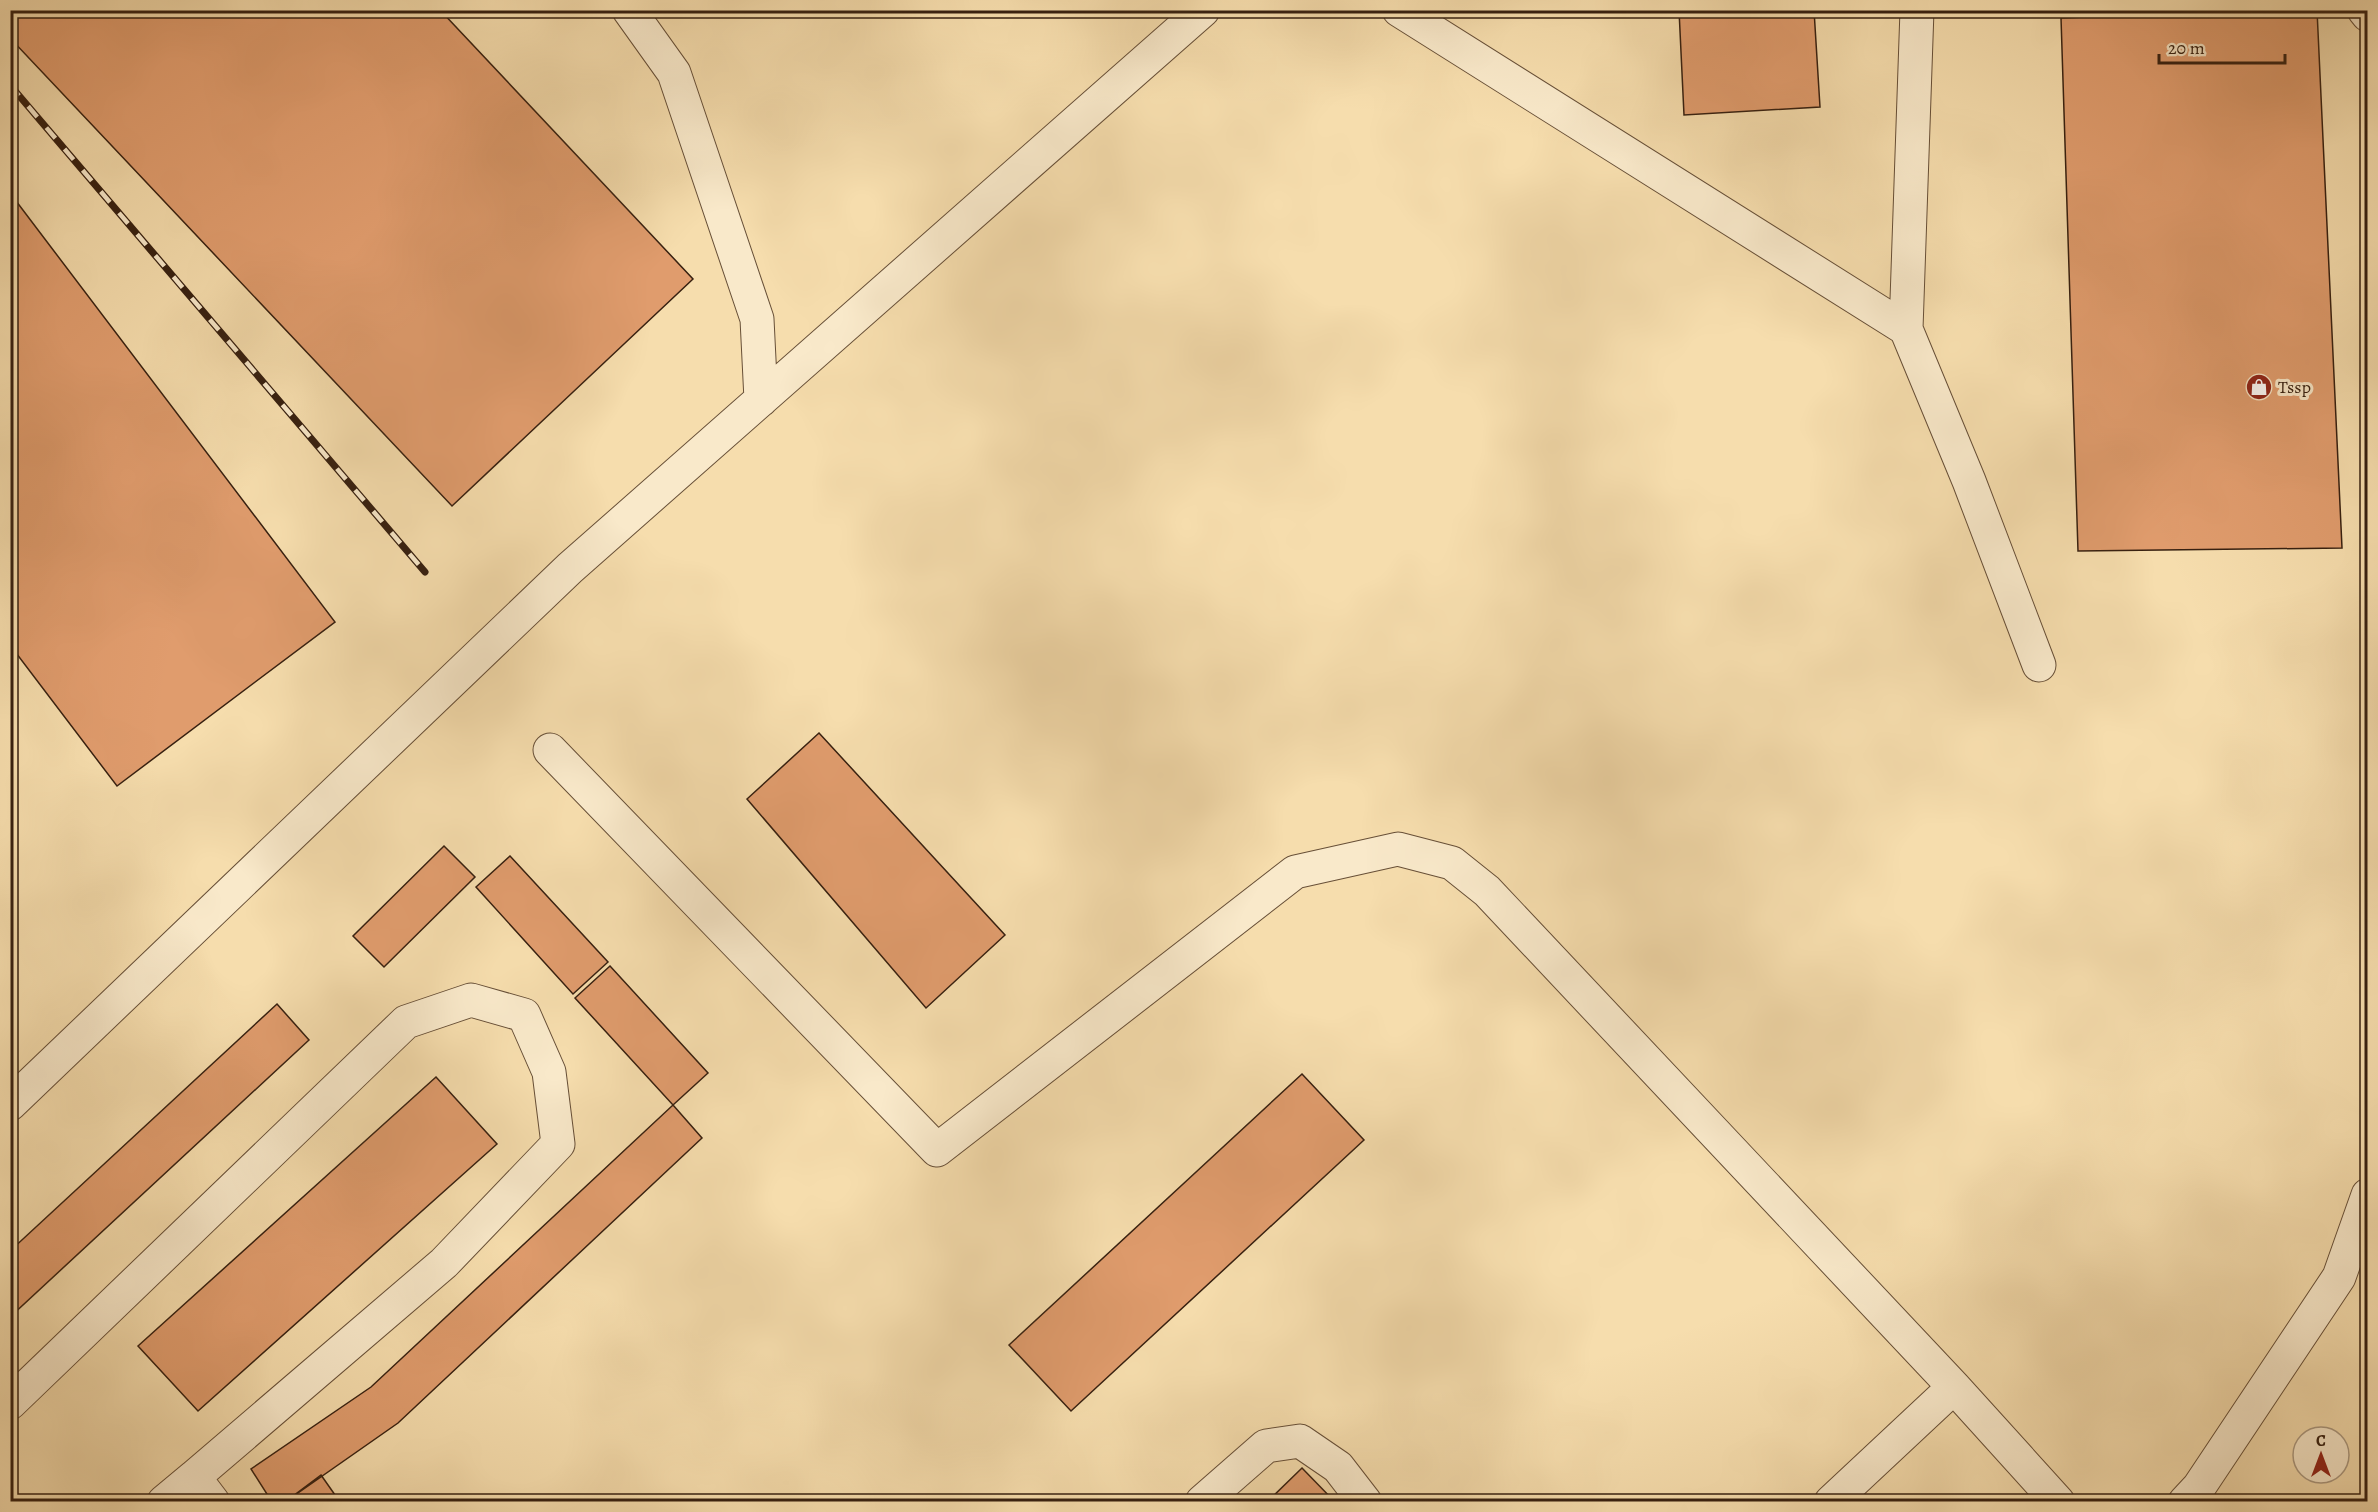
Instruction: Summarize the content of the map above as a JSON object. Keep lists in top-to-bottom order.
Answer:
{
  "places": {
    "shop": ["Tssp"]
  },
  "scale_bar": "20 m",
  "north": "top"
}
